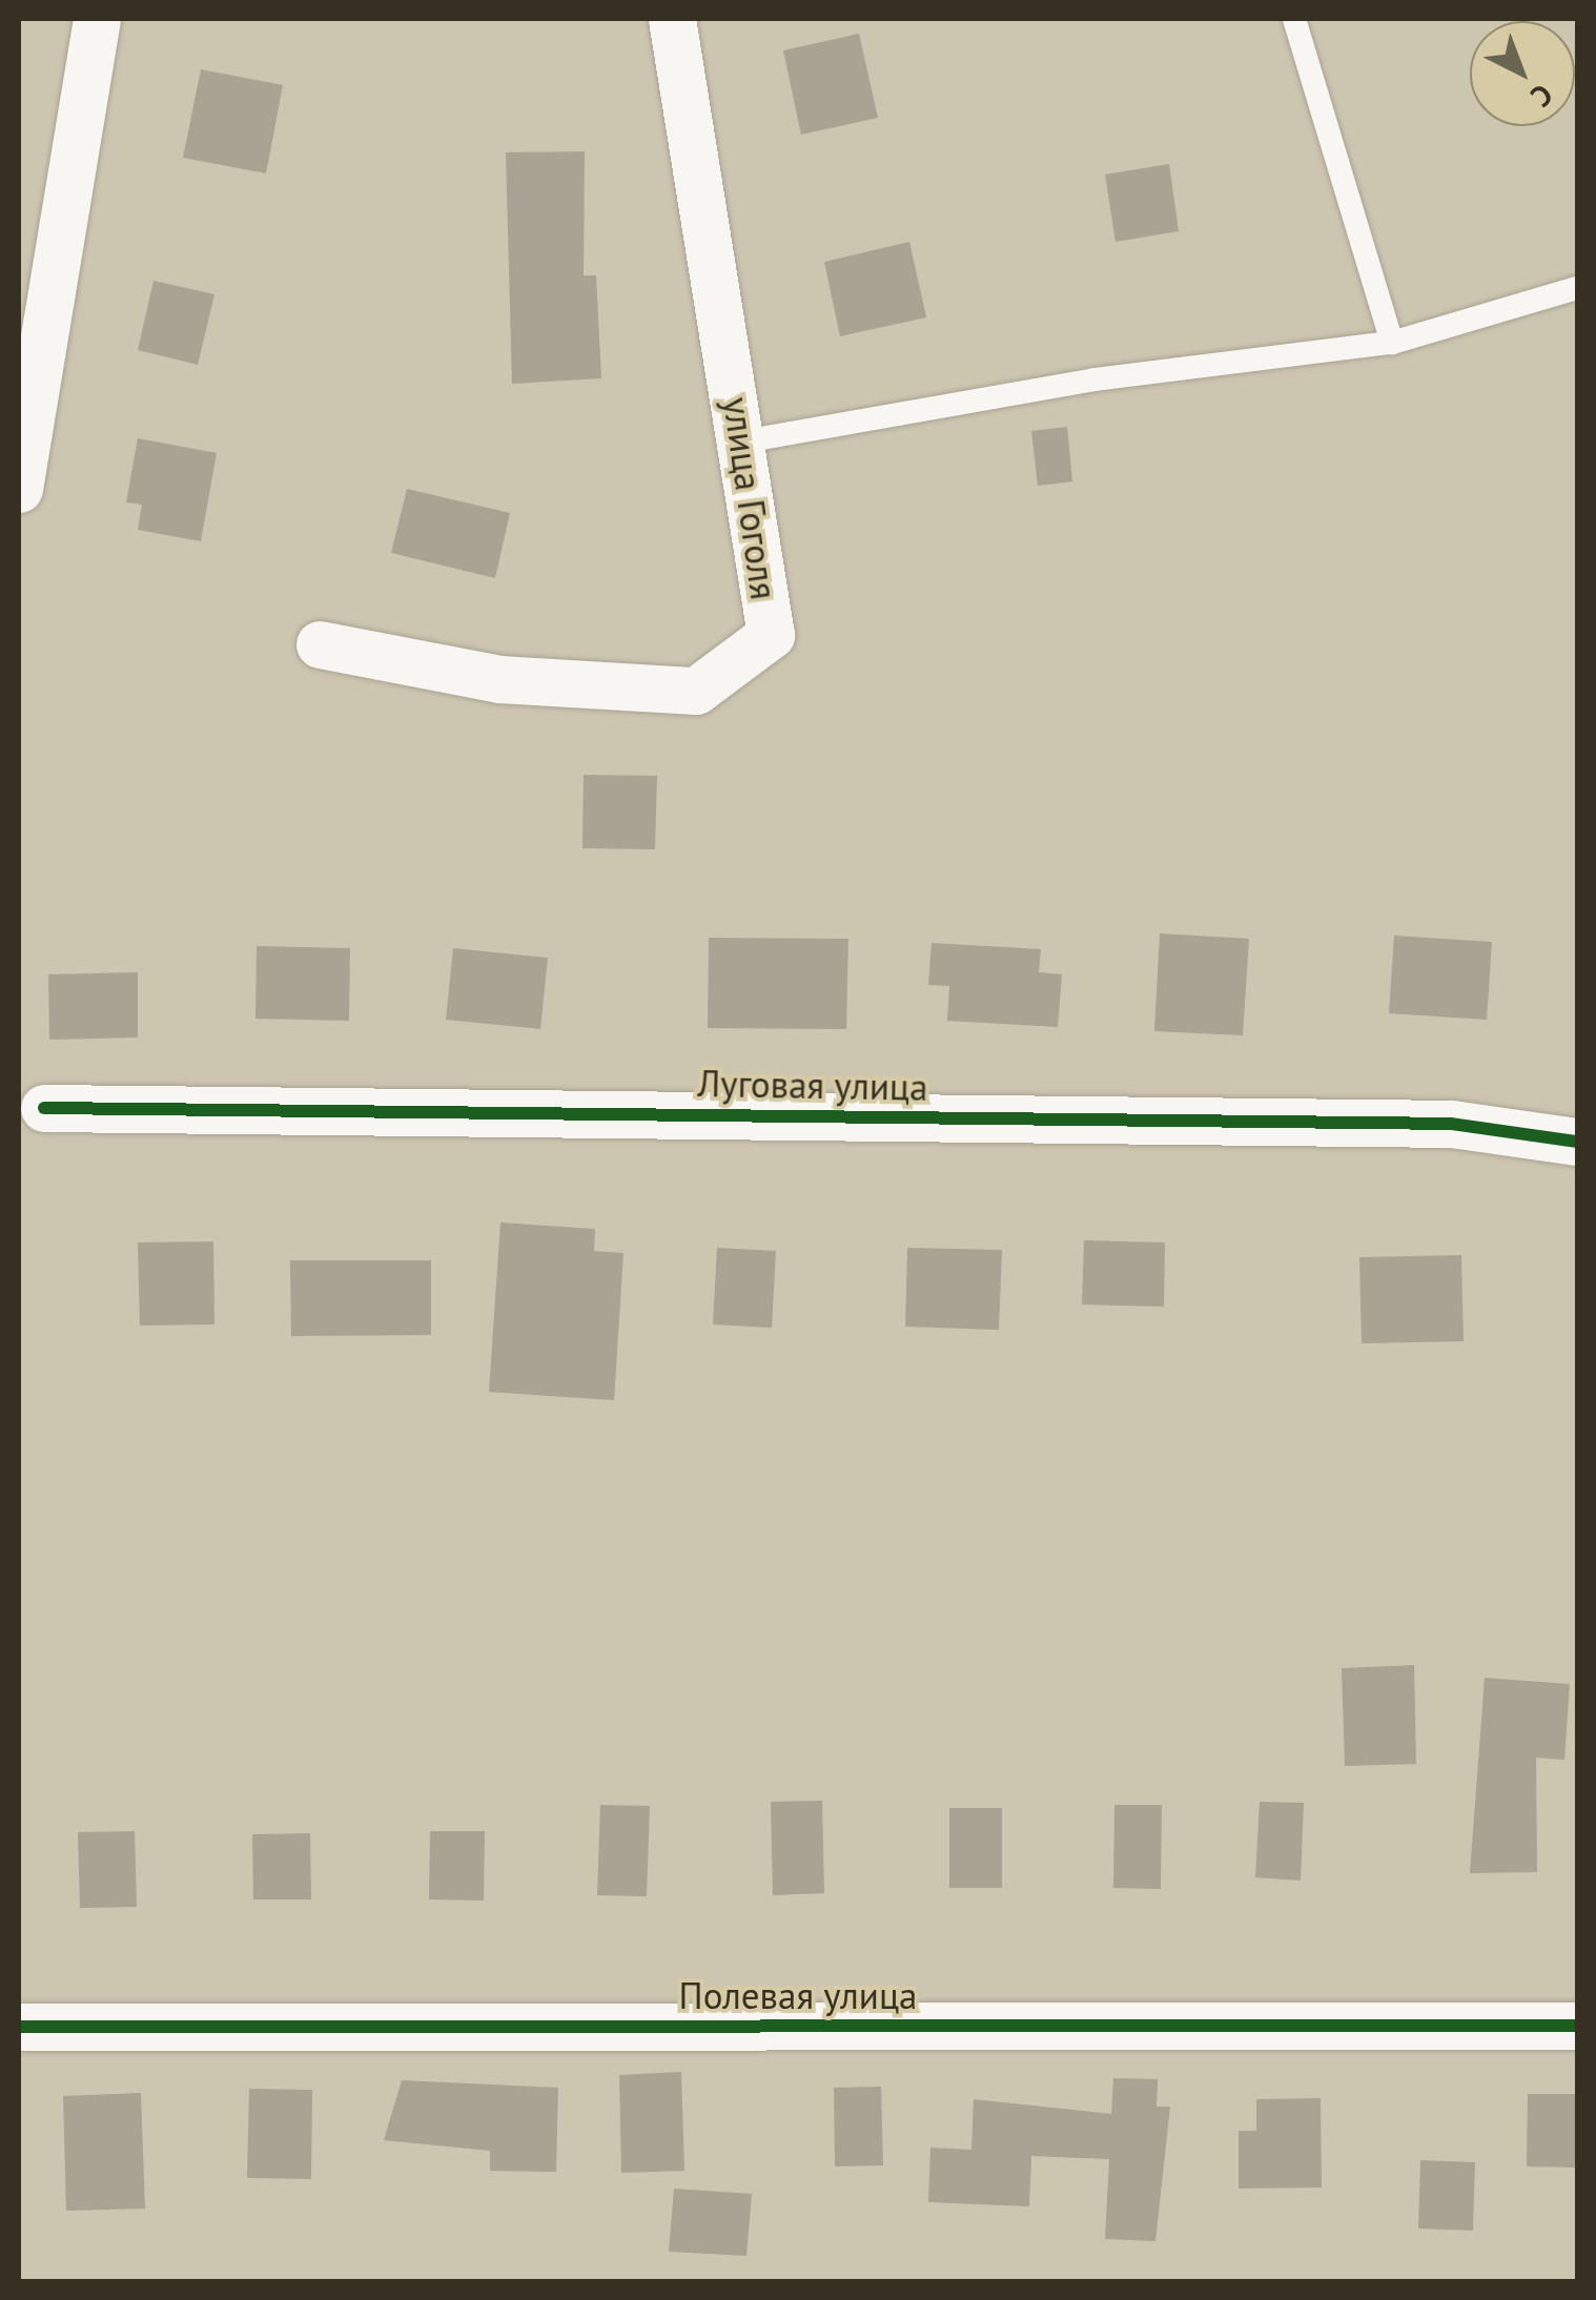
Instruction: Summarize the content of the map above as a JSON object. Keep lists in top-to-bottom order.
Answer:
{
  "streets": {
    "street": ["улица Гоголя", "Луговая улица", "Полевая улица"]
  },
  "north": "bottom right"
}
